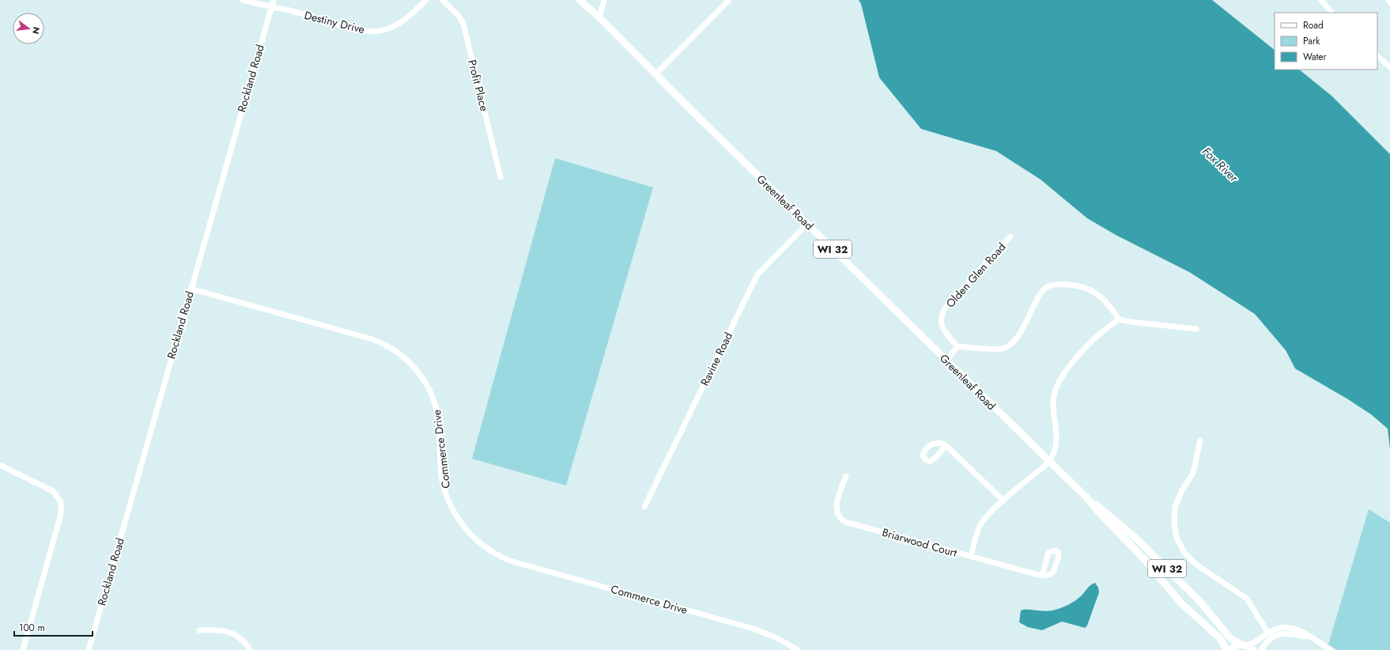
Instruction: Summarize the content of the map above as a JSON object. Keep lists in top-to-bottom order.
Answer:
{
  "streets": {
    "main road": ["Greenleaf Road", "WI 32"],
    "street": [
      "Destiny Drive",
      "Rockland Road",
      "Profit Place",
      "Olden Glen Road",
      "Ravine Road",
      "Commerce Drive",
      "Briarwood Court"
    ]
  },
  "crossings": [
    ["Destiny Drive", "Rockland Road"],
    ["Rockland Road", "Commerce Drive"],
    ["Greenleaf Road", "WI 32"],
    ["Greenleaf Road", "Ravine Road"]
  ],
  "water": ["Fox River"],
  "legend": ["Road", "Park", "Water"],
  "scale_bar": "100 m",
  "north": "right"
}
